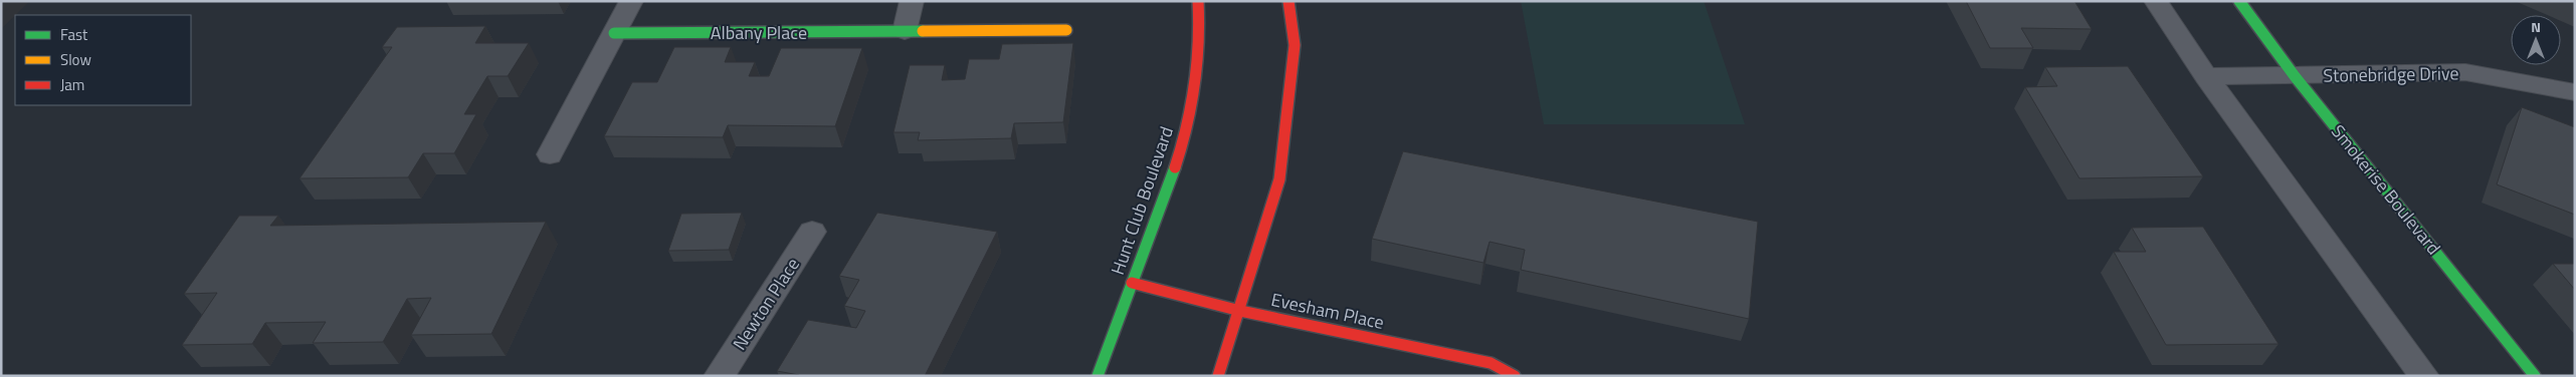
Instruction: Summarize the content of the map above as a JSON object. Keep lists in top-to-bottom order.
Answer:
{
  "streets": {
    "street": [
      "Albany Place",
      "Stonebridge Drive",
      "Smokerise Boulevard",
      "Hunt Club Boulevard",
      "Newton Place",
      "Evesham Place"
    ]
  },
  "crossings": [
    ["Stonebridge Drive", "Smokerise Boulevard"],
    ["Hunt Club Boulevard", "Evesham Place"]
  ],
  "legend": ["Fast", "Slow", "Jam"],
  "north": "top"
}
